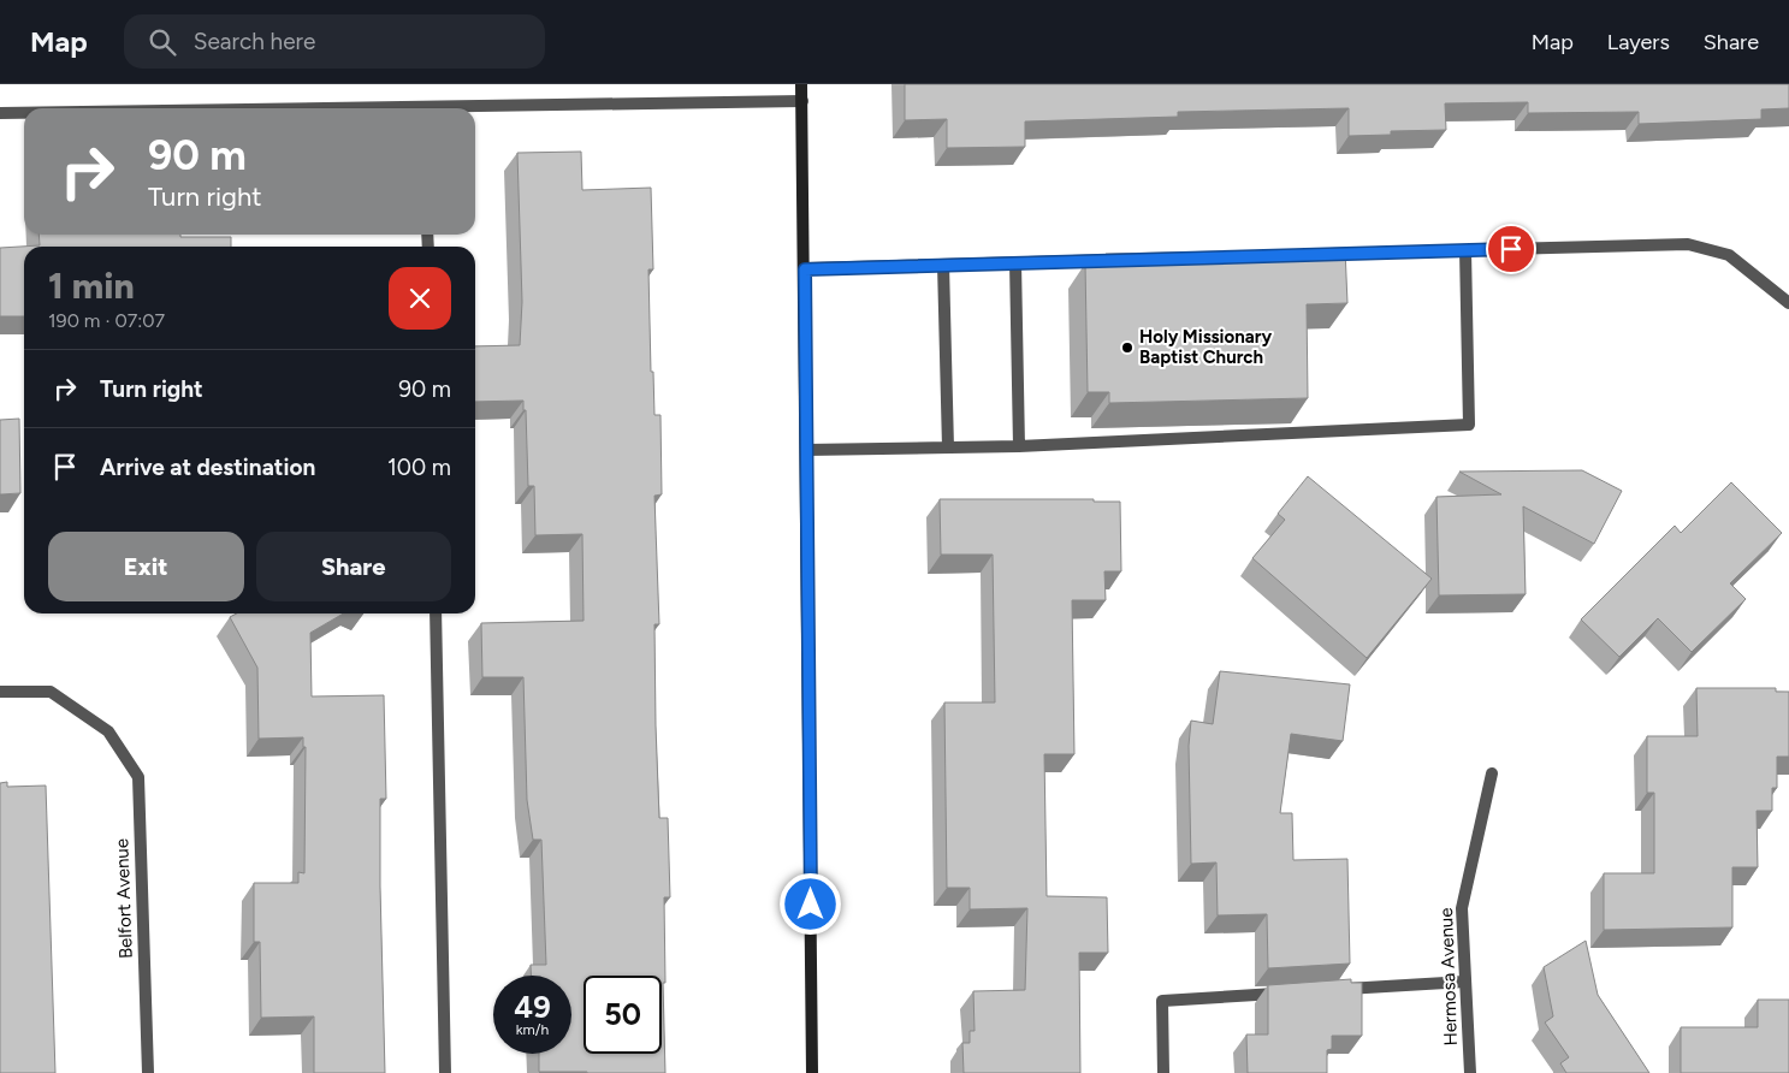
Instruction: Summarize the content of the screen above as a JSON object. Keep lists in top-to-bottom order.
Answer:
{
  "streets": {
    "street": ["Belfort Avenue", "Hermosa Avenue"]
  },
  "places": ["Holy Missionary Baptist Church"],
  "page": {
    "header": "Map",
    "search": "Search here",
    "nav": ["Map", "Layers", "Share"],
    "turn": ["90 m", "Turn right"],
    "heading": ["1 min", "190 m · 07:07"],
    "list": [
      {
        "name": "Turn right",
        "value": "90 m"
      },
      {
        "name": "Arrive at destination",
        "value": "100 m"
      }
    ],
    "buttons": ["Exit", "Share"],
    "speed": "49 km/h",
    "limit": "50"
  }
}
